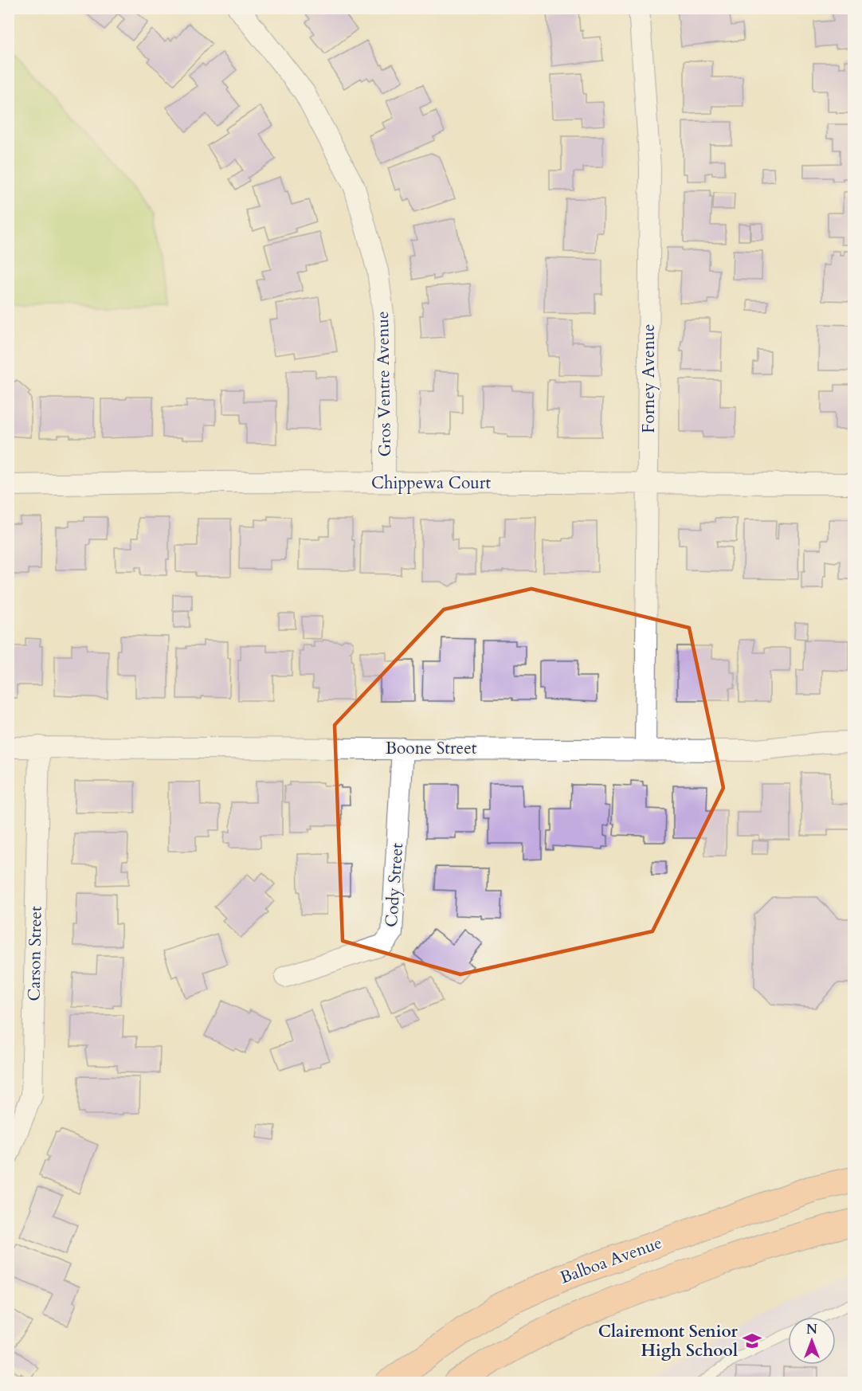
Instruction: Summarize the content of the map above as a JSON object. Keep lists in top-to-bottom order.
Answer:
{
  "streets": {
    "main road": ["Balboa Avenue"],
    "street": [
      "Forney Avenue",
      "Gros Ventre Avenue",
      "Chippewa Court",
      "Boone Street",
      "Cody Street",
      "Carson Street"
    ]
  },
  "crossings": [
    ["Forney Avenue", "Chippewa Court"],
    ["Forney Avenue", "Boone Street"],
    ["Gros Ventre Avenue", "Chippewa Court"],
    ["Boone Street", "Cody Street"],
    ["Boone Street", "Carson Street"]
  ],
  "places": {
    "school or university": ["Clairemont Senior High School"]
  },
  "north": "top"
}
